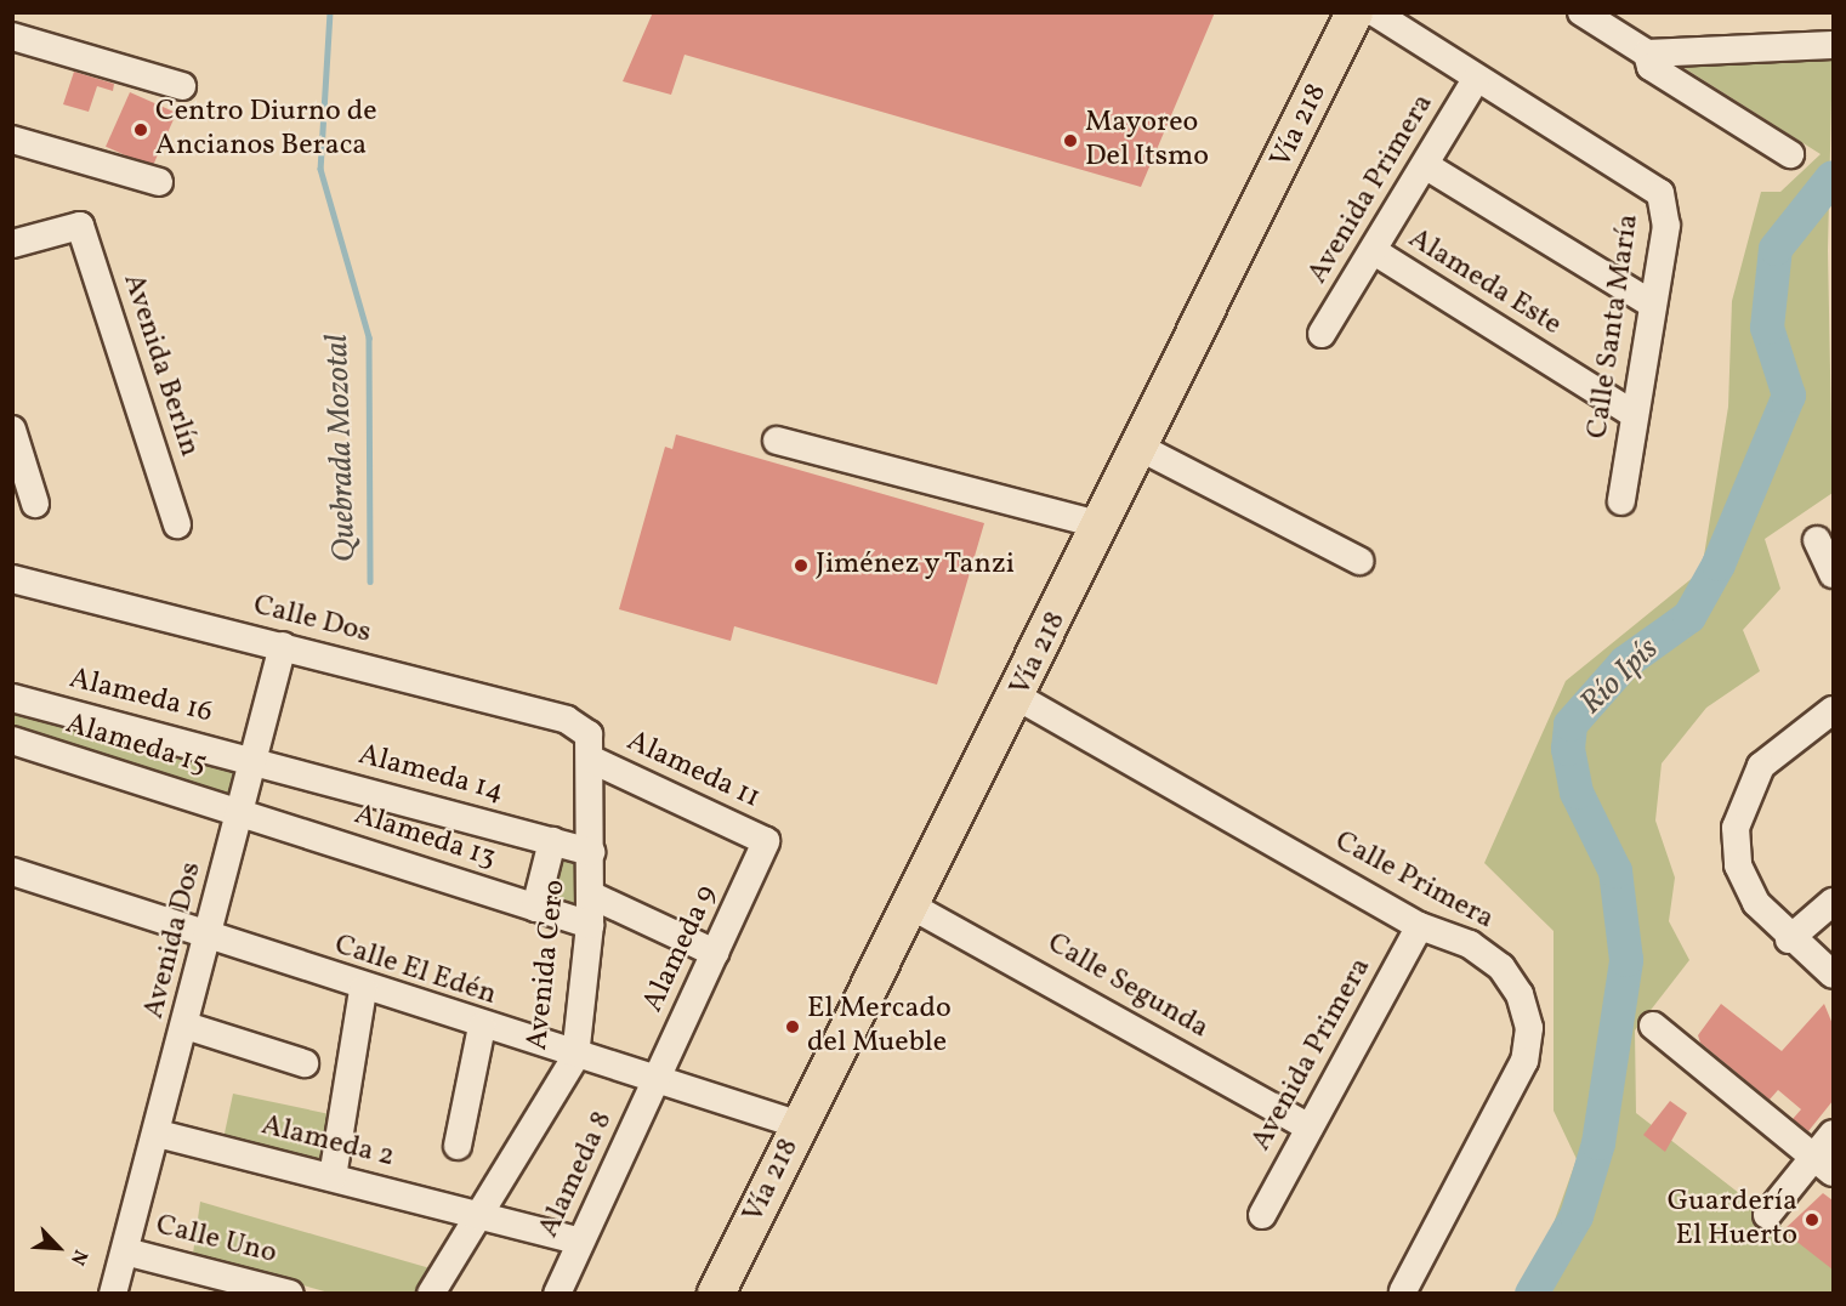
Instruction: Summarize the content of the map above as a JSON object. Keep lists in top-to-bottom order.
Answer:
{
  "streets": {
    "main road": ["Vía 218"],
    "street": [
      "Avenida Primera",
      "Alameda Este",
      "Calle Santa María",
      "Avenida Berlín",
      "Calle Dos",
      "Alameda 16",
      "Alameda 15",
      "Alameda 11",
      "Alameda 14",
      "Alameda 13",
      "Calle Primera",
      "Avenida Dos",
      "Alameda 9",
      "Avenida Cero",
      "Calle El Edén",
      "Calle Segunda",
      "Alameda 2",
      "Alameda 8",
      "Calle Uno"
    ]
  },
  "crossings": [
    ["Vía 218", "Calle Primera"],
    ["Vía 218", "Calle El Edén"],
    ["Vía 218", "Calle Segunda"],
    ["Avenida Primera", "Alameda Este"],
    ["Avenida Primera", "Calle Santa María"],
    ["Avenida Primera", "Calle Primera"],
    ["Avenida Primera", "Calle Segunda"],
    ["Alameda Este", "Calle Santa María"],
    ["Calle Dos", "Alameda 11"],
    ["Calle Dos", "Avenida Dos"],
    ["Calle Dos", "Avenida Cero"],
    ["Alameda 16", "Alameda 14"],
    ["Alameda 16", "Avenida Dos"],
    ["Alameda 15", "Alameda 13"],
    ["Alameda 15", "Avenida Dos"],
    ["Alameda 11", "Alameda 9"],
    ["Alameda 11", "Avenida Cero"],
    ["Alameda 14", "Avenida Dos"],
    ["Alameda 14", "Avenida Cero"],
    ["Alameda 13", "Avenida Dos"],
    ["Alameda 13", "Avenida Cero"],
    ["Avenida Dos", "Calle El Edén"],
    ["Avenida Dos", "Alameda 2"],
    ["Avenida Dos", "Calle Uno"],
    ["Alameda 9", "Calle El Edén"],
    ["Alameda 9", "Alameda 8"],
    ["Avenida Cero", "Calle El Edén"],
    ["Avenida Cero", "Alameda 2"],
    ["Calle El Edén", "Alameda 8"],
    ["Alameda 2", "Alameda 8"]
  ],
  "water": ["Quebrada Mozotal", "Río Ipís"],
  "places": [
    "Centro Diurno de Ancianos Beraca",
    "Mayoreo Del Itsmo",
    "Jiménez y Tanzi",
    "El Mercado del Mueble",
    "Guardería El Huerto"
  ],
  "north": "bottom right"
}
